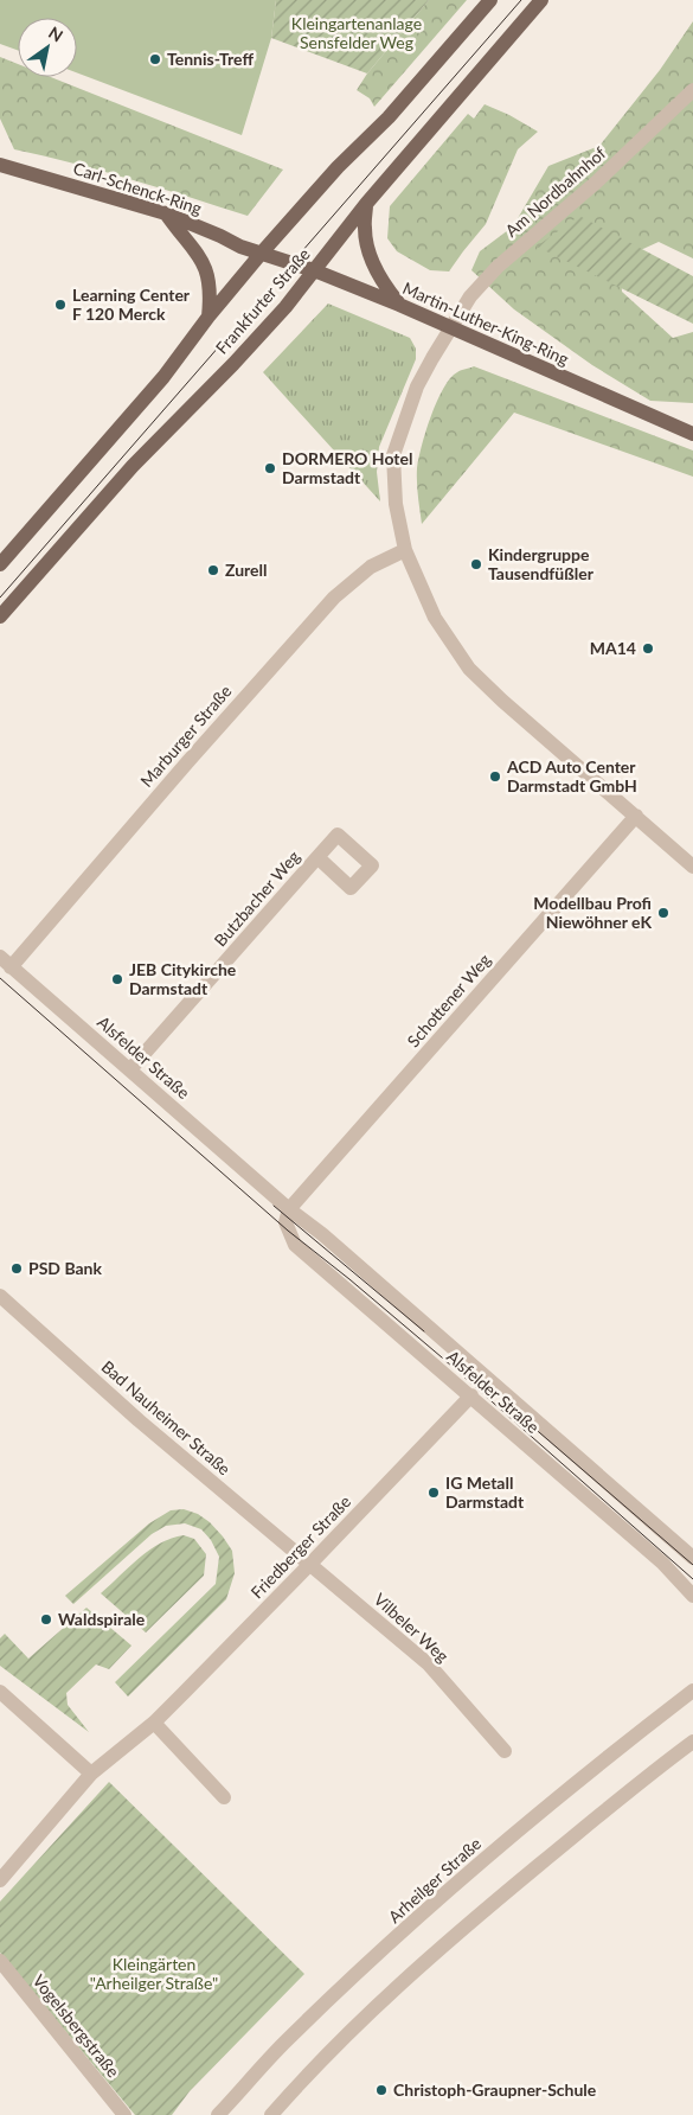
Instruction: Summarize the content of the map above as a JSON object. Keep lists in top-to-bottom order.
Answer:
{
  "streets": {
    "main road": ["Carl-Schenck-Ring", "Frankfurter Straße", "Martin-Luther-King-Ring"],
    "street": [
      "Am Nordbahnhof",
      "Marburger Straße",
      "Butzbacher Weg",
      "Schottener Weg",
      "Alsfelder Straße",
      "Bad Nauheimer Straße",
      "Friedberger Straße",
      "Vilbeler Weg",
      "Arheilger Straße",
      "Vogelsbergstraße"
    ]
  },
  "crossings": [
    ["Carl-Schenck-Ring", "Frankfurter Straße"],
    ["Carl-Schenck-Ring", "Martin-Luther-King-Ring"],
    ["Am Nordbahnhof", "Martin-Luther-King-Ring"],
    ["Frankfurter Straße", "Martin-Luther-King-Ring"],
    ["Marburger Straße", "Alsfelder Straße"],
    ["Butzbacher Weg", "Alsfelder Straße"],
    ["Schottener Weg", "Alsfelder Straße"],
    ["Alsfelder Straße", "Friedberger Straße"],
    ["Bad Nauheimer Straße", "Friedberger Straße"],
    ["Bad Nauheimer Straße", "Vilbeler Weg"],
    ["Friedberger Straße", "Vilbeler Weg"]
  ],
  "parks": ["Kleingartenanlage Sensfelder Weg", "Kleingärten \"Arheilger Straße\""],
  "places": [
    "Tennis-Treff",
    "Learning Center F 120 Merck",
    "DORMERO Hotel Darmstadt",
    "Kindergruppe Tausendfüßler",
    "Zurell",
    "MA14",
    "ACD Auto Center Darmstadt GmbH",
    "Modellbau Profi Niewöhner eK",
    "JEB Citykirche Darmstadt",
    "PSD Bank",
    "IG Metall Darmstadt",
    "Waldspirale",
    "Christoph-Graupner-Schule"
  ],
  "north": "top right"
}
